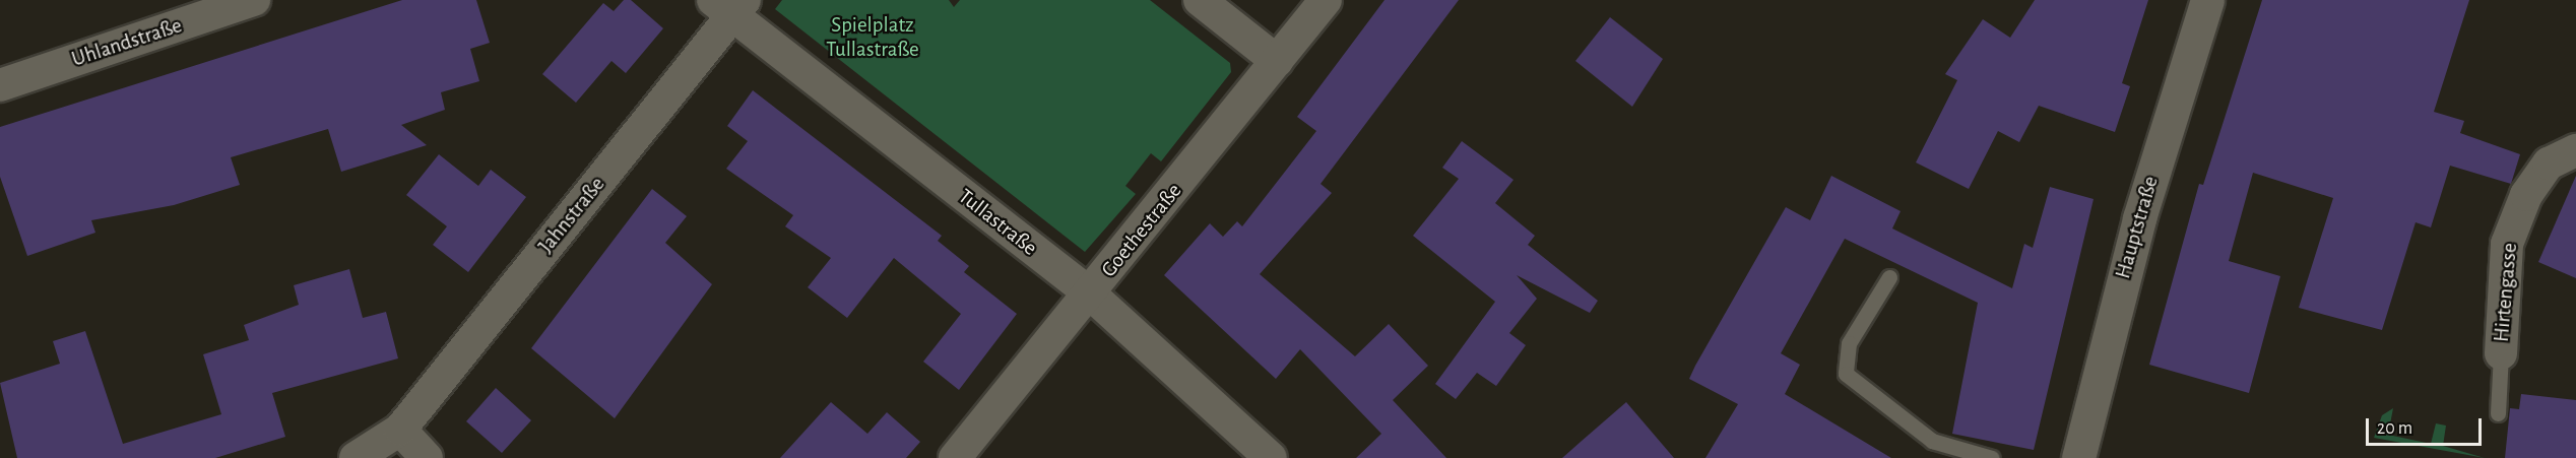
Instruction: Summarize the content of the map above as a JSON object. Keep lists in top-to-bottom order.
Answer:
{
  "streets": {
    "street": [
      "Uhlandstraße",
      "Jahnstraße",
      "Tullastraße",
      "Hauptstraße",
      "Goethestraße",
      "Hirtengasse"
    ]
  },
  "crossings": [
    ["Jahnstraße", "Tullastraße"],
    ["Tullastraße", "Goethestraße"]
  ],
  "parks": ["Spielplatz Tullastraße"],
  "scale_bar": "20 m"
}
